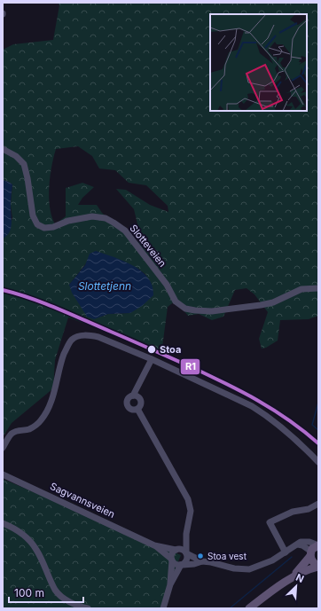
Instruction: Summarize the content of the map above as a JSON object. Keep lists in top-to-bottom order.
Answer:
{
  "streets": {
    "street": ["Slotteveien", "Sagvannsveien"]
  },
  "water": ["Slottetjenn"],
  "places": ["Stoa", "Stoa vest"],
  "lines": ["transit line R1"],
  "scale_bar": "100 m",
  "north": "top right"
}
